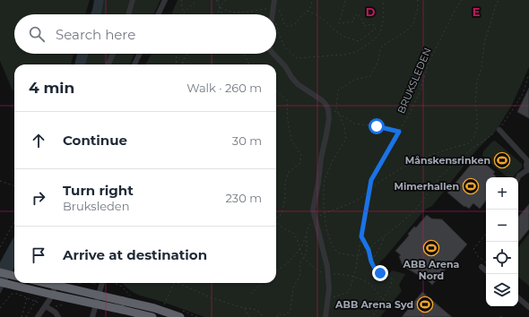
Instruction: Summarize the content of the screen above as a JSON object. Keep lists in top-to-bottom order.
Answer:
{
  "streets": {
    "path": ["BRUKSLEDEN"]
  },
  "places": {
    "sports": [
      "Månskensrinken",
      "Mimerhallen",
      "ABB Arena Nord",
      "ABB Arena Syd"
    ]
  },
  "page": {
    "search": "Search here",
    "heading": ["4 min", "Walk · 260 m"],
    "list": [
      ["Continue", "30 m"],
      ["Turn right", "Bruksleden", "230 m"],
      "Arrive at destination"
    ],
    "map_buttons": ["+", "−"]
  },
  "grid": {
    "columns": ["D", "E"]
  }
}
